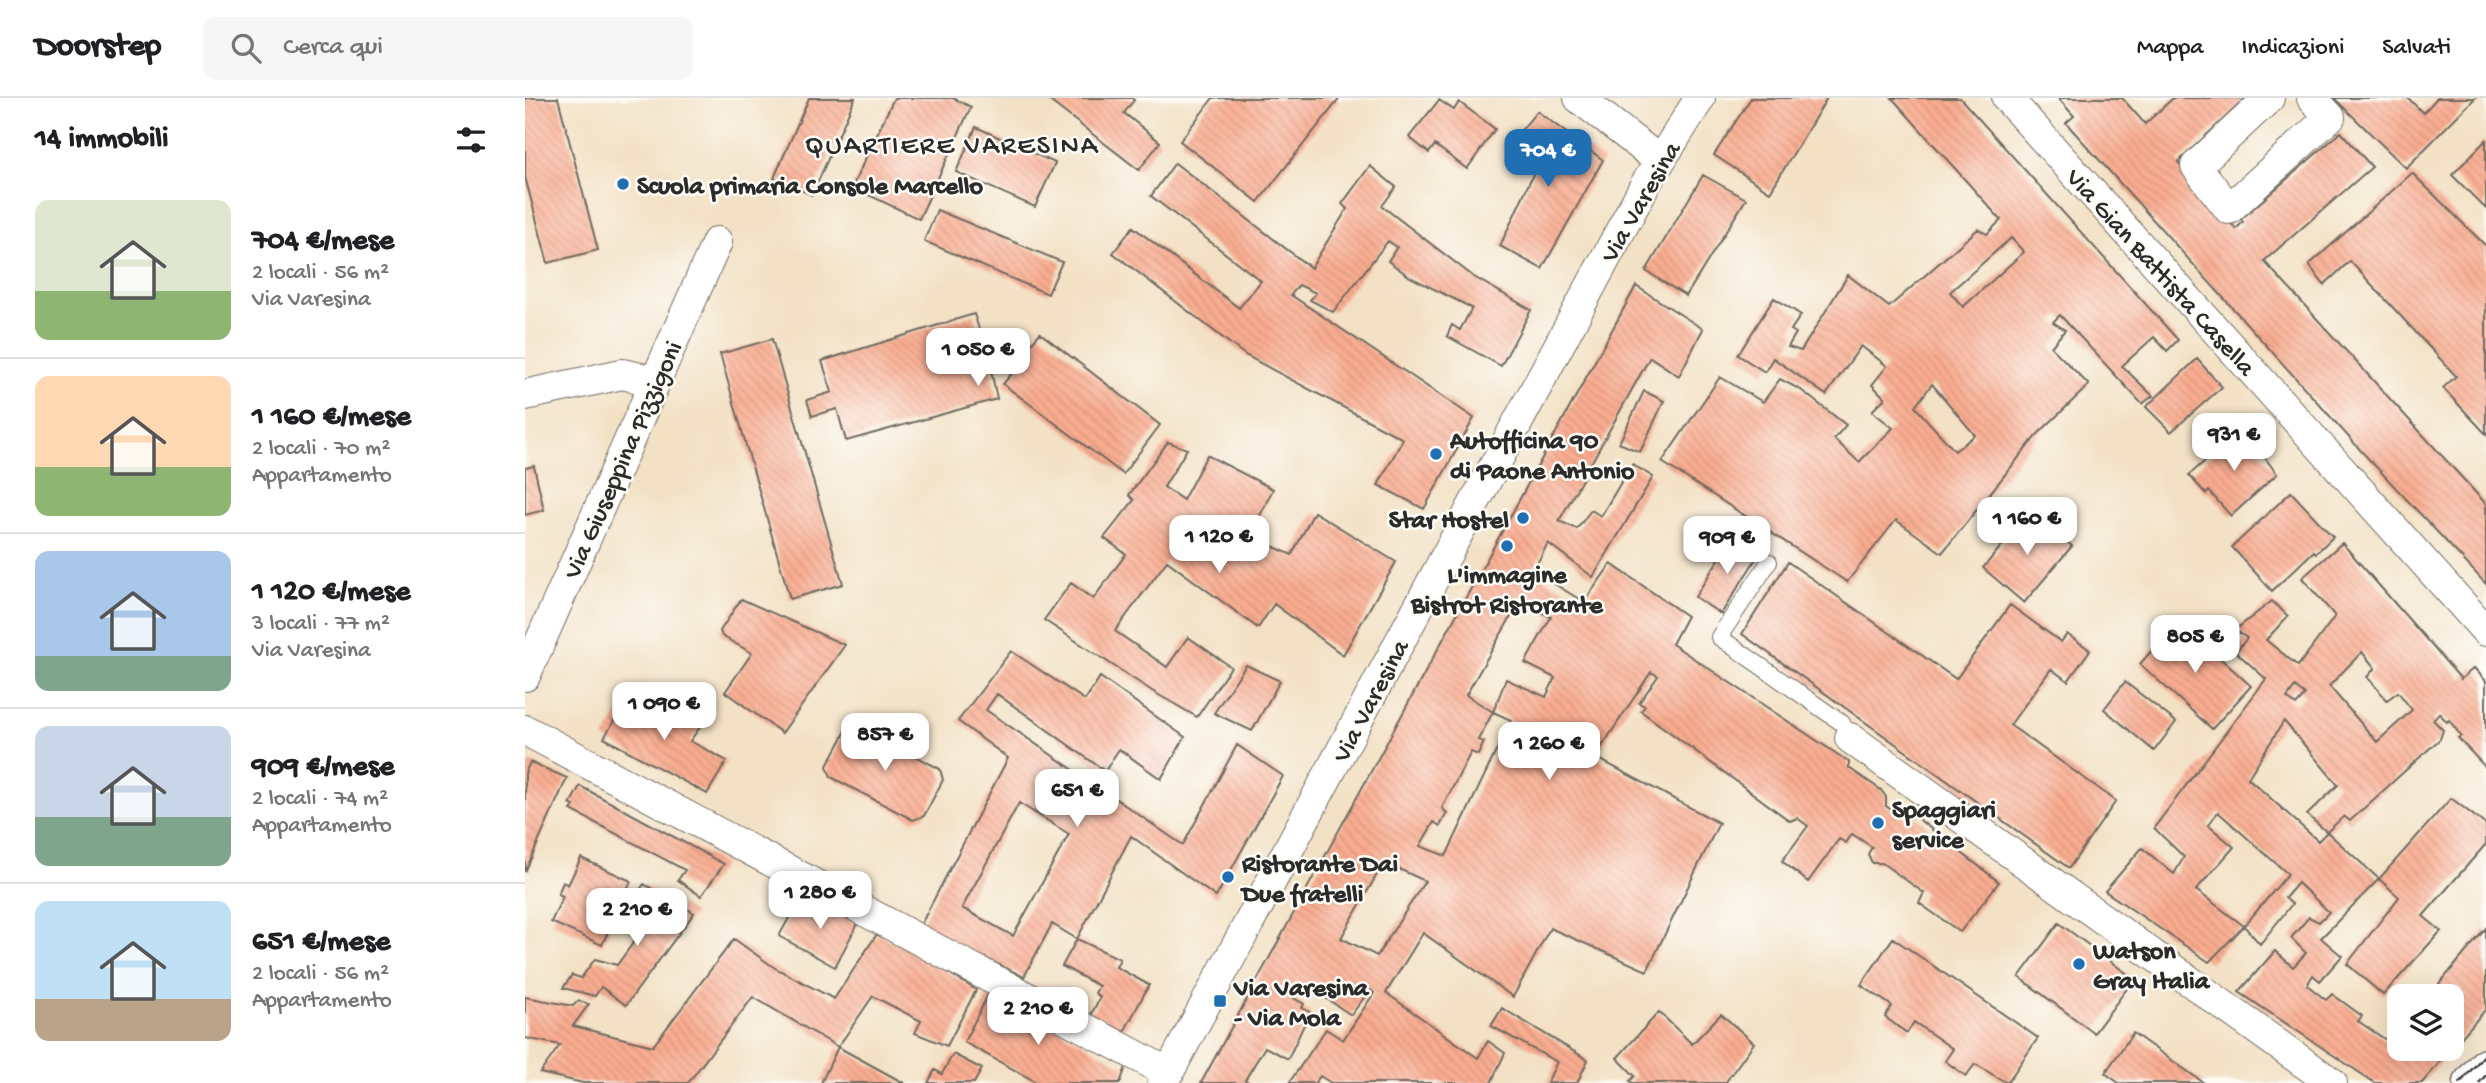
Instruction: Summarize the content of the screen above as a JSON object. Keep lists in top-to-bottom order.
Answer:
{
  "streets": {
    "street": ["Via Varesina", "Via Gian Battista Casella", "Via Giuseppina Pizzigoni"]
  },
  "districts": ["QUARTIERE VARESINA"],
  "places": {
    "other": [
      "Scuola primaria Console Marcello",
      "Autofficina 90 di Paone Antonio",
      "Star Hostel",
      "L'immagine Bistrot Ristorante",
      "Spaggiari service",
      "Ristorante Dai Due fratelli",
      "Watson Gray Italia"
    ],
    "transit": ["Via Varesina - Via Mola"]
  },
  "page": {
    "header": "Doorstep",
    "search": "Cerca qui",
    "nav": ["Mappa", "Indicazioni", "Salvati"],
    "heading": "14 immobili",
    "price": [
      "704 €",
      "1 050 €",
      "931 €",
      "1 160 €",
      "1 120 €",
      "909 €",
      "805 €",
      "1 090 €",
      "857 €",
      "1 260 €",
      "651 €",
      "1 280 €",
      "2 210 €",
      "2 210 €"
    ],
    "list": [
      {
        "name": "704 €/mese",
        "note": "2 locali · 56 m² · Via Varesina"
      },
      {
        "name": "1 160 €/mese",
        "note": "2 locali · 70 m² · Appartamento"
      },
      {
        "name": "1 120 €/mese",
        "note": "3 locali · 77 m² · Via Varesina"
      },
      {
        "name": "909 €/mese",
        "note": "2 locali · 74 m² · Appartamento"
      },
      {
        "name": "651 €/mese",
        "note": "2 locali · 56 m² · Appartamento"
      }
    ]
  }
}
